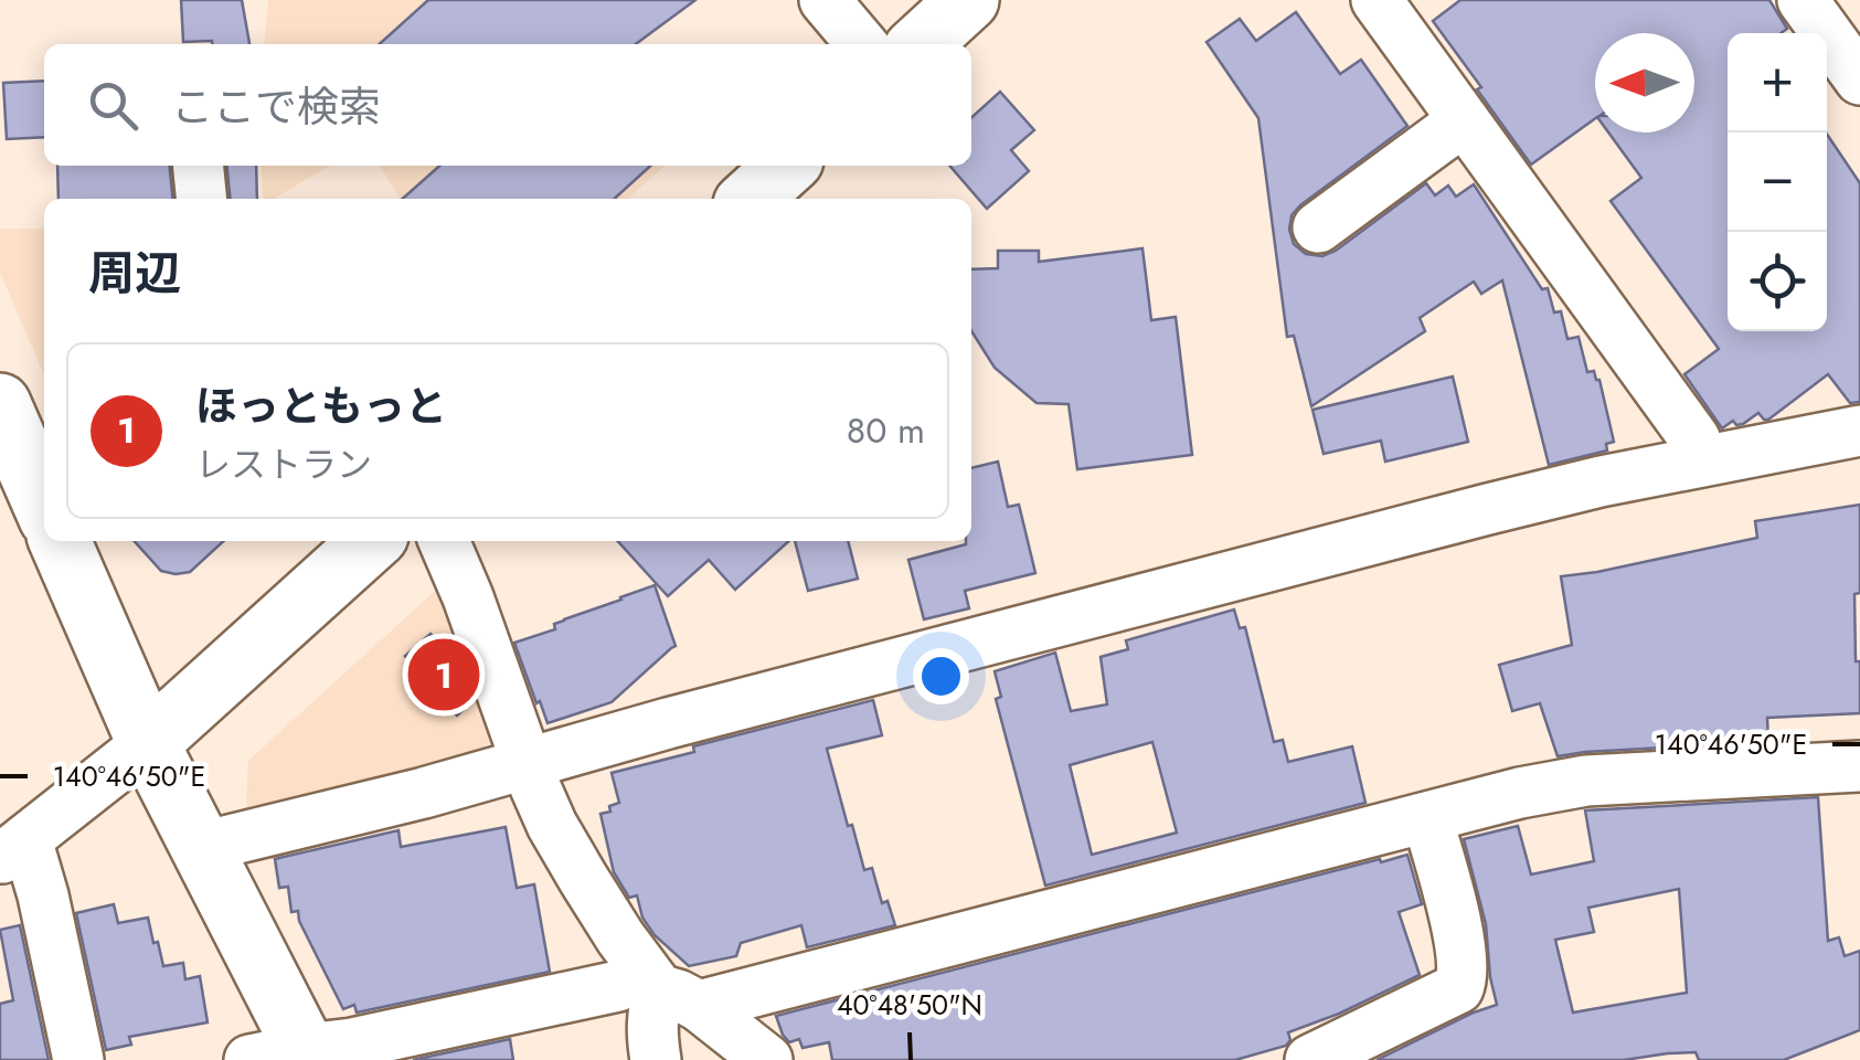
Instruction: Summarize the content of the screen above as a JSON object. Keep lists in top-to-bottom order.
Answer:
{
  "north": "left",
  "page": {
    "map_buttons": ["+", "−"],
    "search": "ここで検索",
    "heading": "周辺",
    "list": [
      {
        "mark": "1",
        "name": "ほっともっと",
        "note": "レストラン",
        "value": "80 m"
      }
    ],
    "pins": "1"
  },
  "coordinates": ["140°46'50\"E", "40°48'50\"N"]
}
